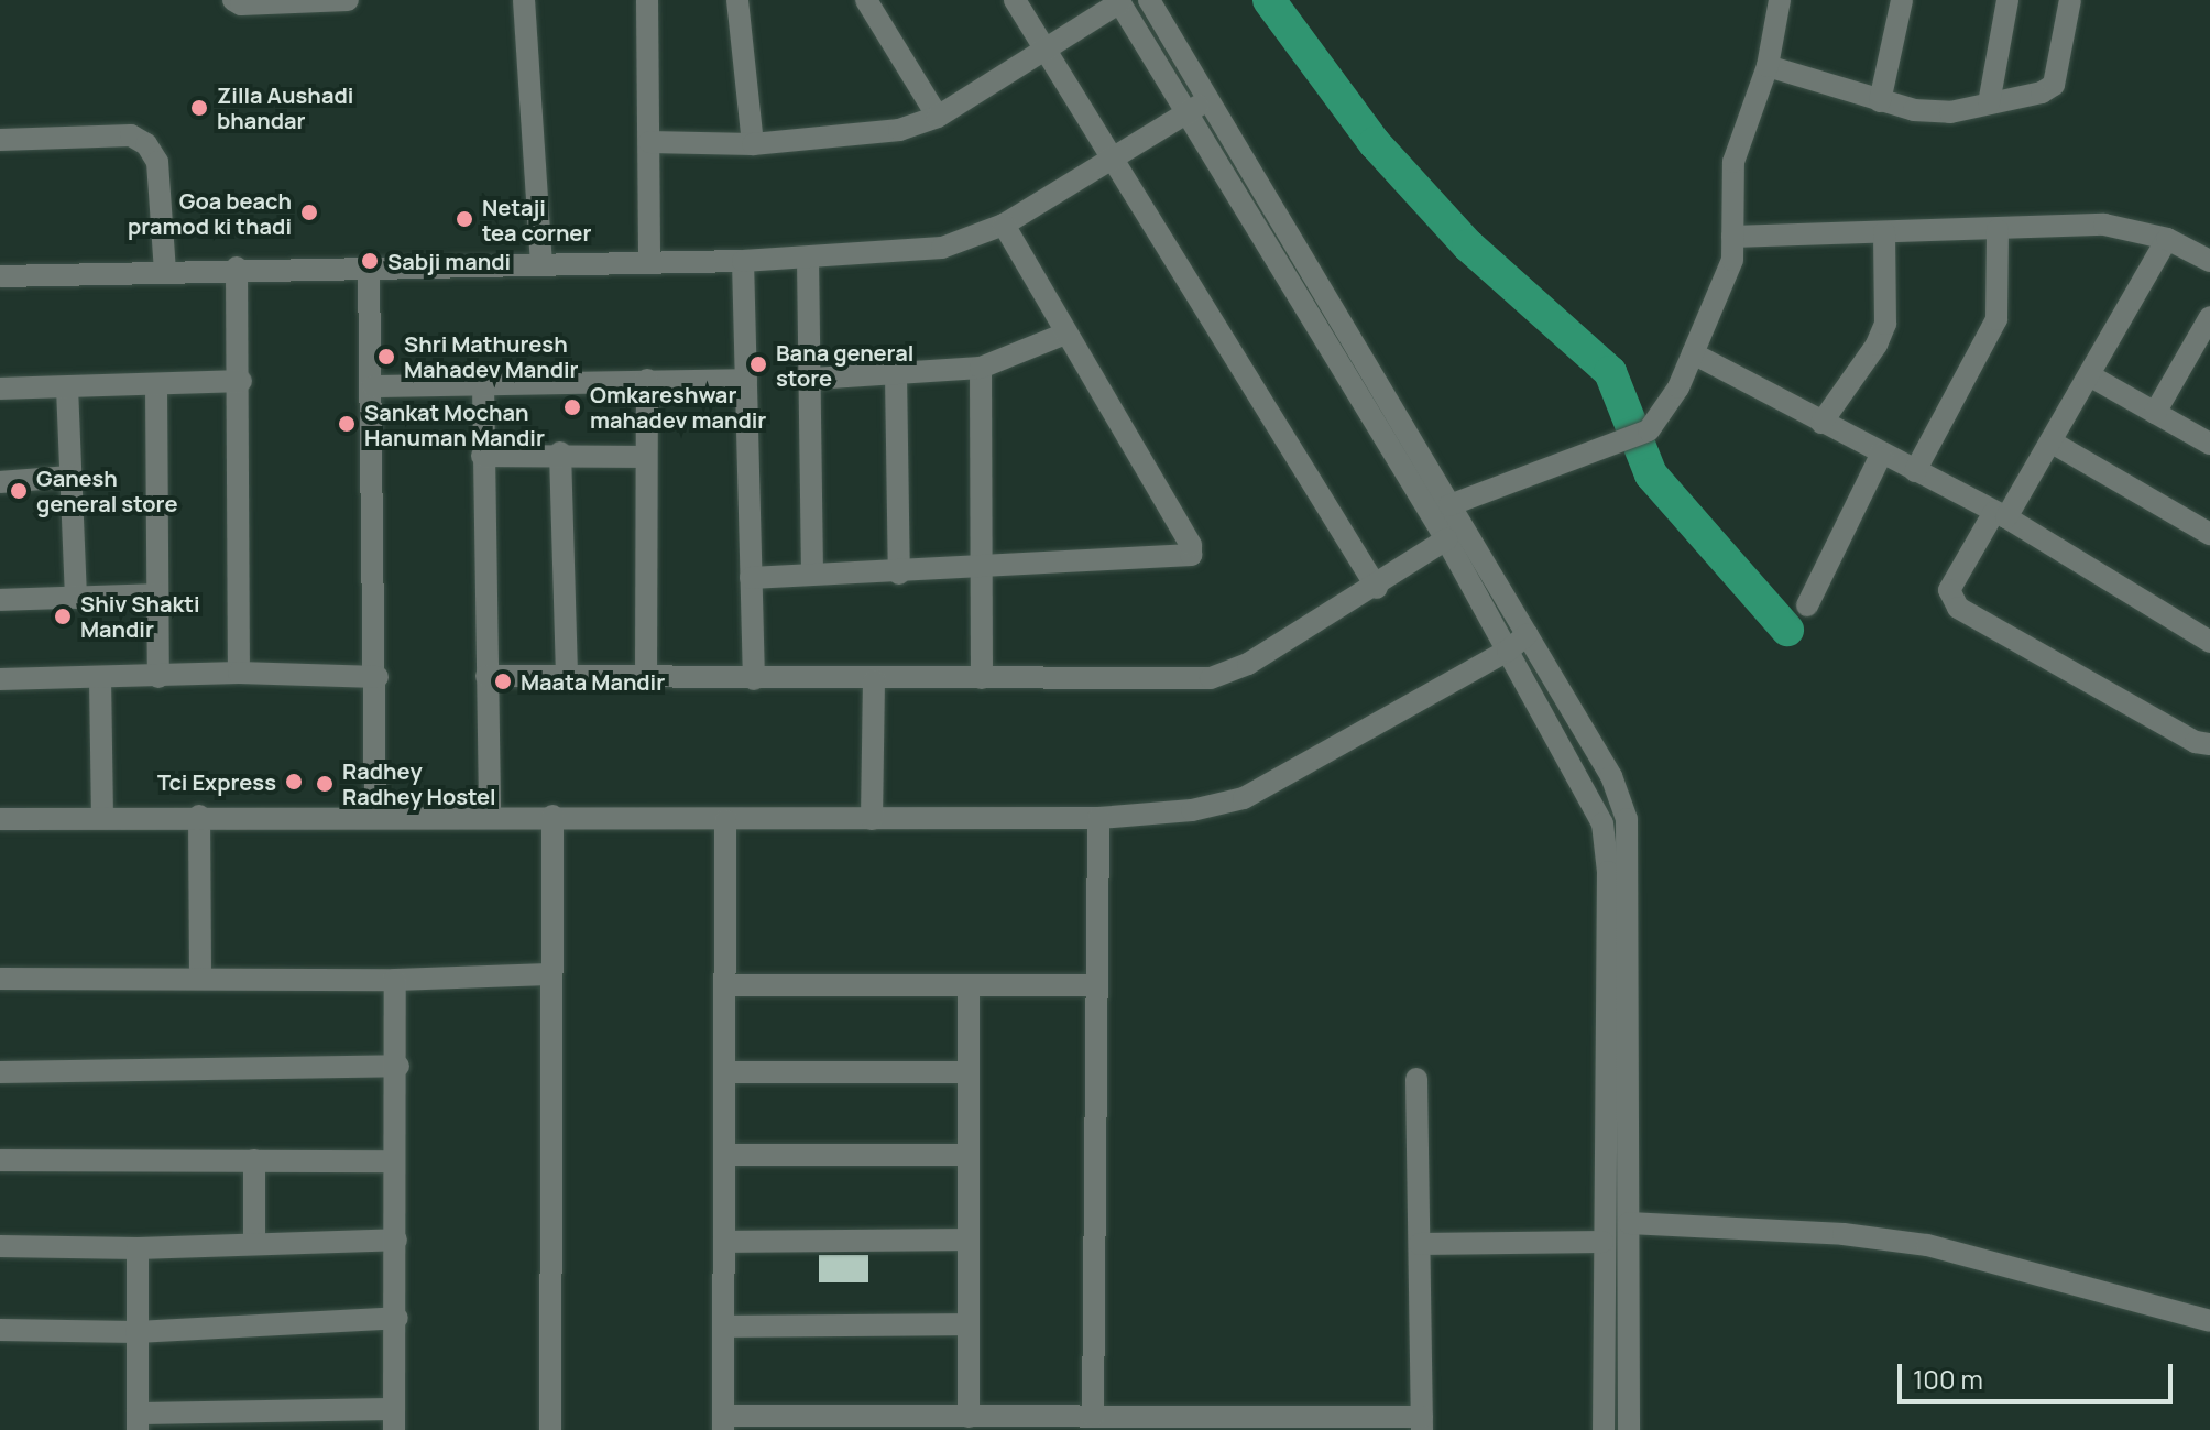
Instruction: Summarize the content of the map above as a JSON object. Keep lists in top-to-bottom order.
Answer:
{
  "places": [
    "Zilla Aushadi bhandar",
    "Goa beach pramod ki thadi",
    "Netaji tea corner",
    "Sabji mandi",
    "Shri Mathuresh Mahadev Mandir",
    "Bana general store",
    "Omkareshwar mahadev mandir",
    "Sankat Mochan Hanuman Mandir",
    "Ganesh general store",
    "Shiv Shakti Mandir",
    "Maata Mandir",
    "Tci Express",
    "Radhey Radhey Hostel"
  ],
  "scale_bar": "100 m"
}
